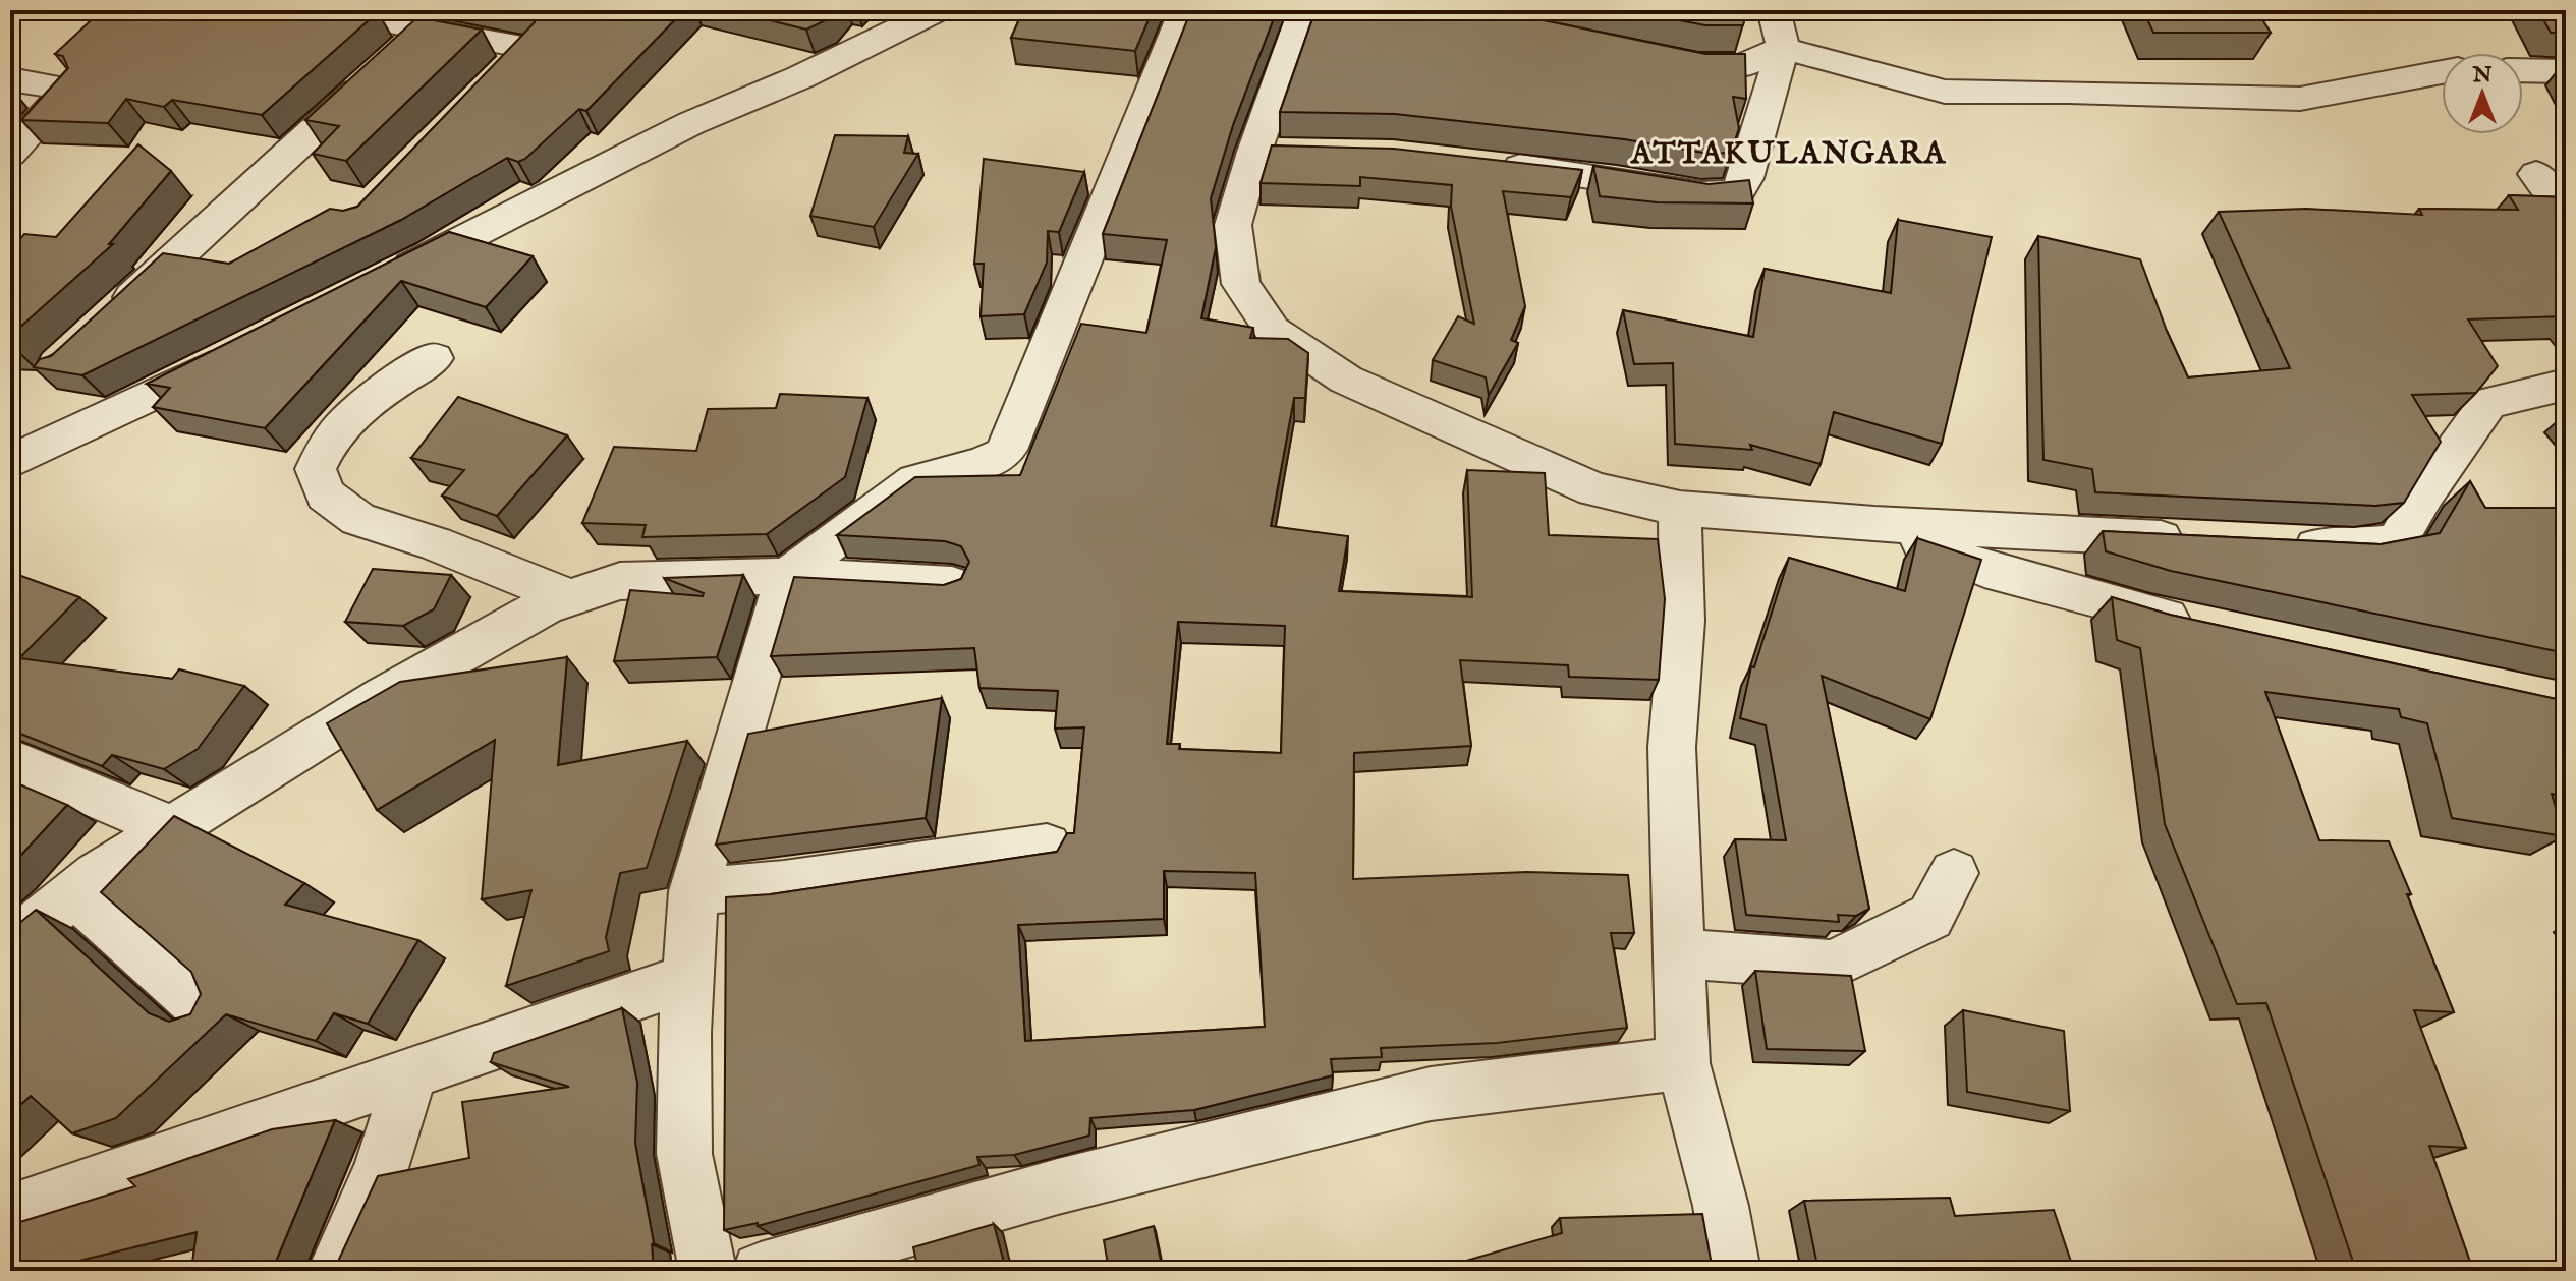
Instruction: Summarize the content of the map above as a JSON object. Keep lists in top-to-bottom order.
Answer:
{
  "districts": ["ATTAKULANGARA"],
  "north": "top"
}
